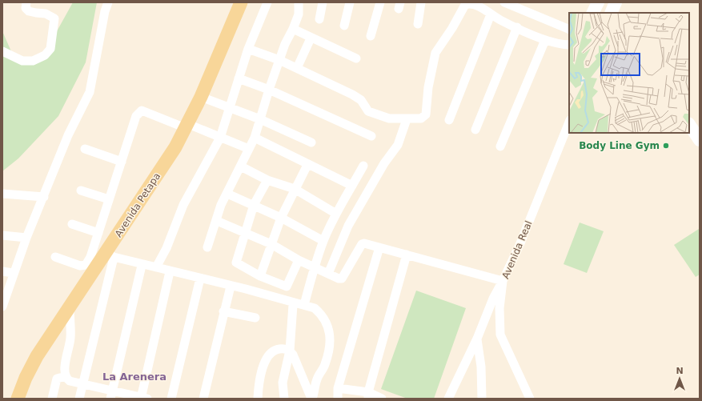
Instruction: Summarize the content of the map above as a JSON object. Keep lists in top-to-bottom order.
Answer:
{
  "streets": {
    "main road": ["Avenida Petapa"],
    "street": ["Avenida Real"]
  },
  "districts": ["La Arenera"],
  "places": ["Body Line Gym"],
  "north": "top"
}
